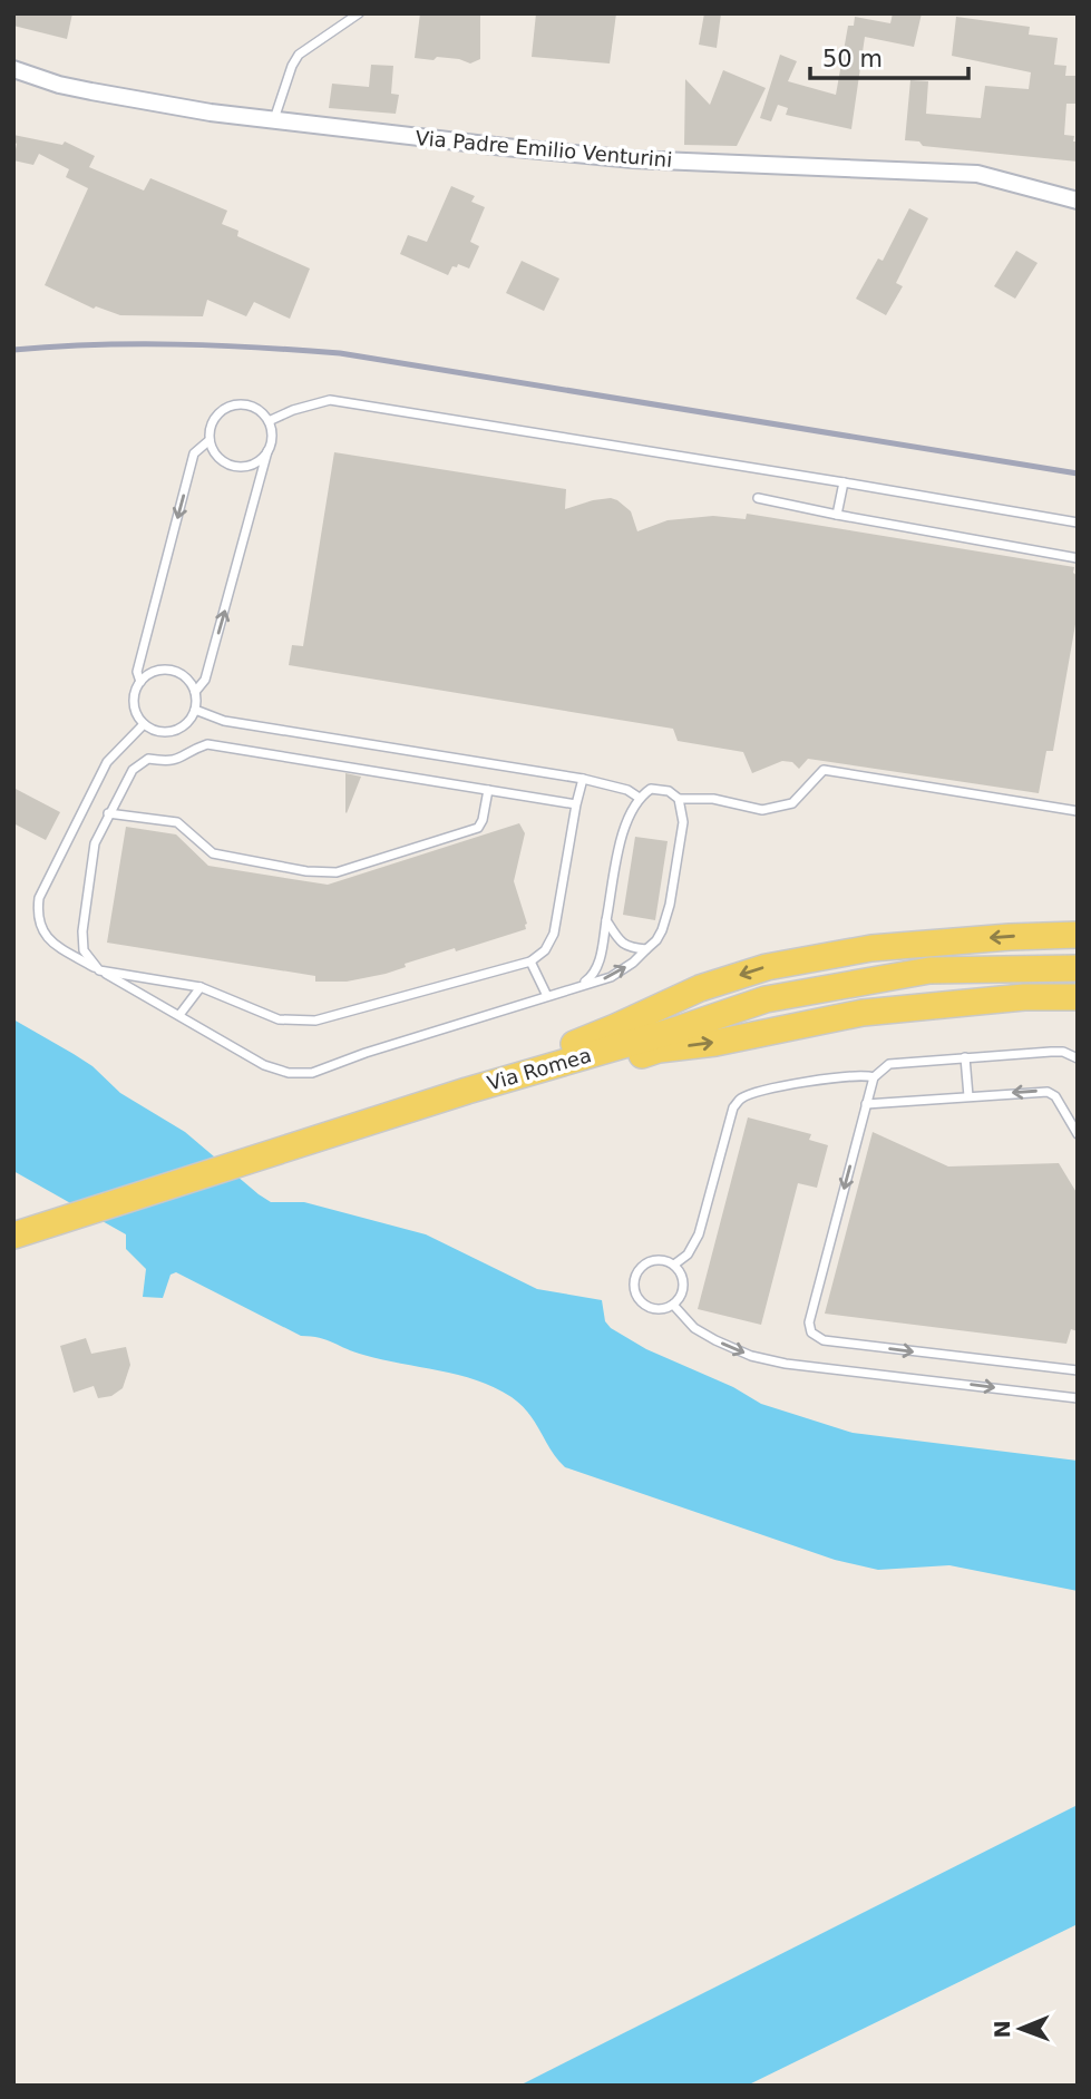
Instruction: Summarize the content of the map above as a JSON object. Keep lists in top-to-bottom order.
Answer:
{
  "streets": {
    "main road": ["Via Romea"],
    "street": ["Via Padre Emilio Venturini"]
  },
  "scale_bar": "50 m",
  "north": "left"
}
